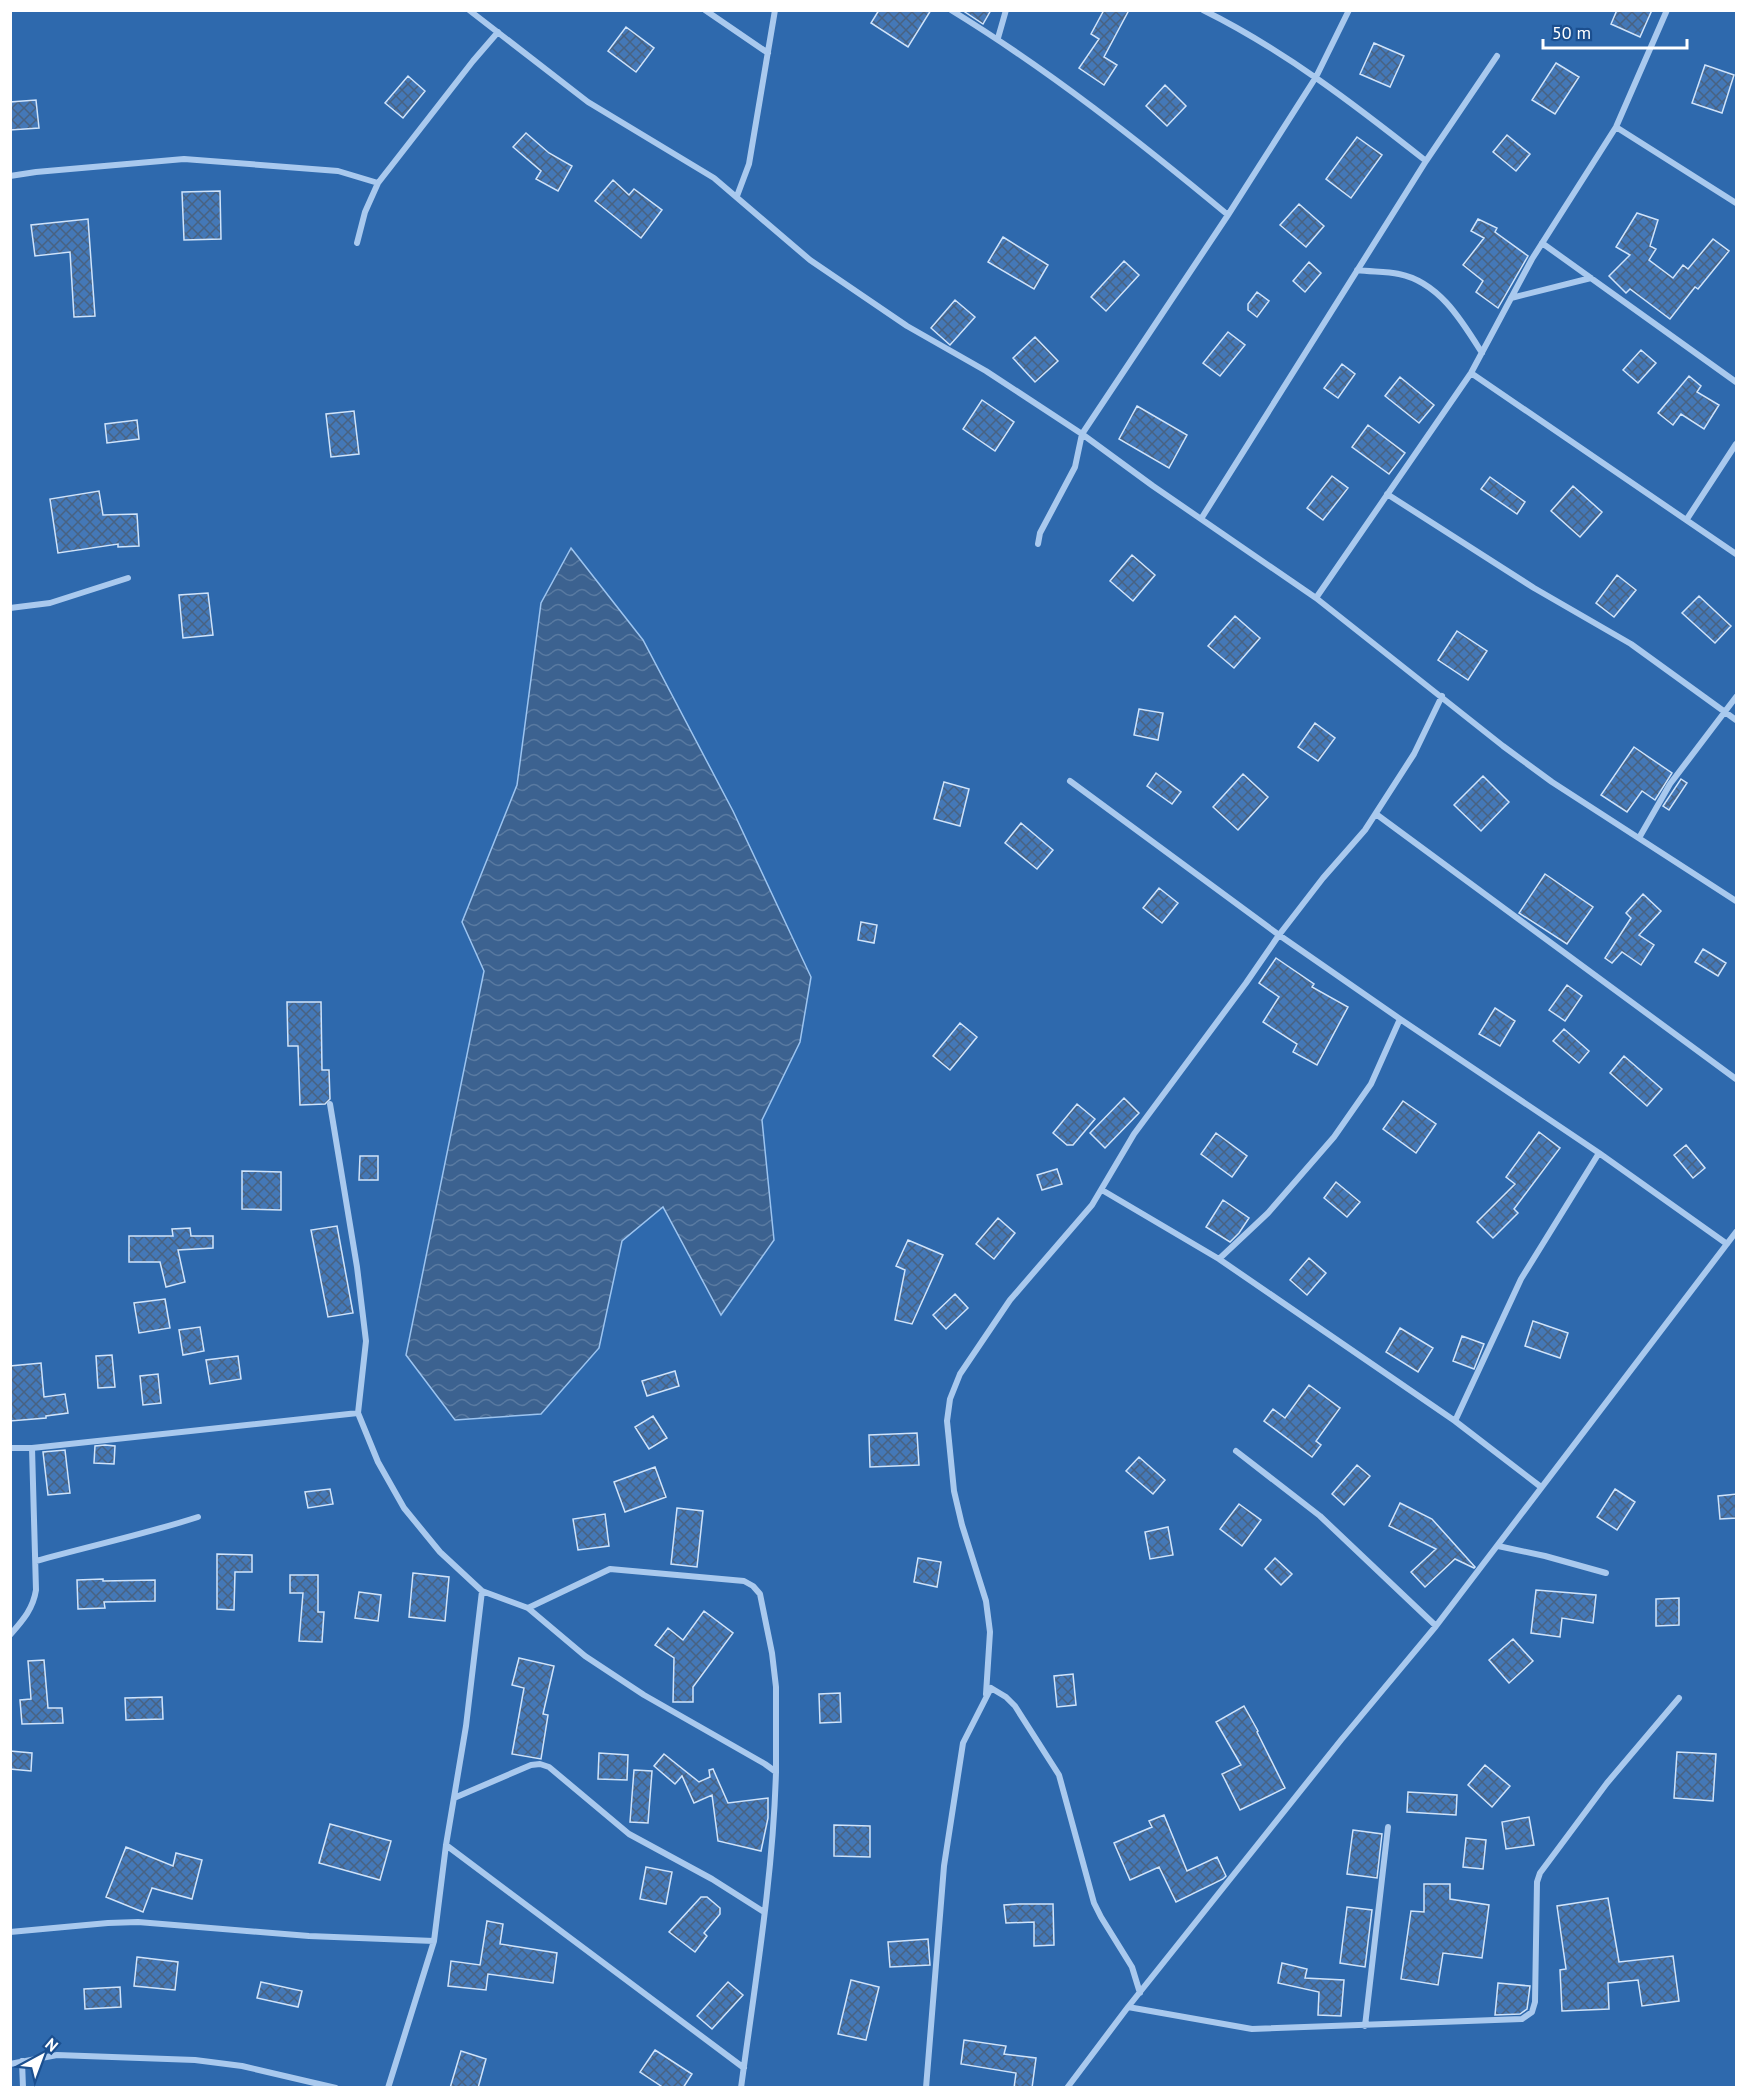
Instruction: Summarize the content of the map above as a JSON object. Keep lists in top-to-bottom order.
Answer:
{
  "scale_bar": "50 m",
  "north": "top right"
}
